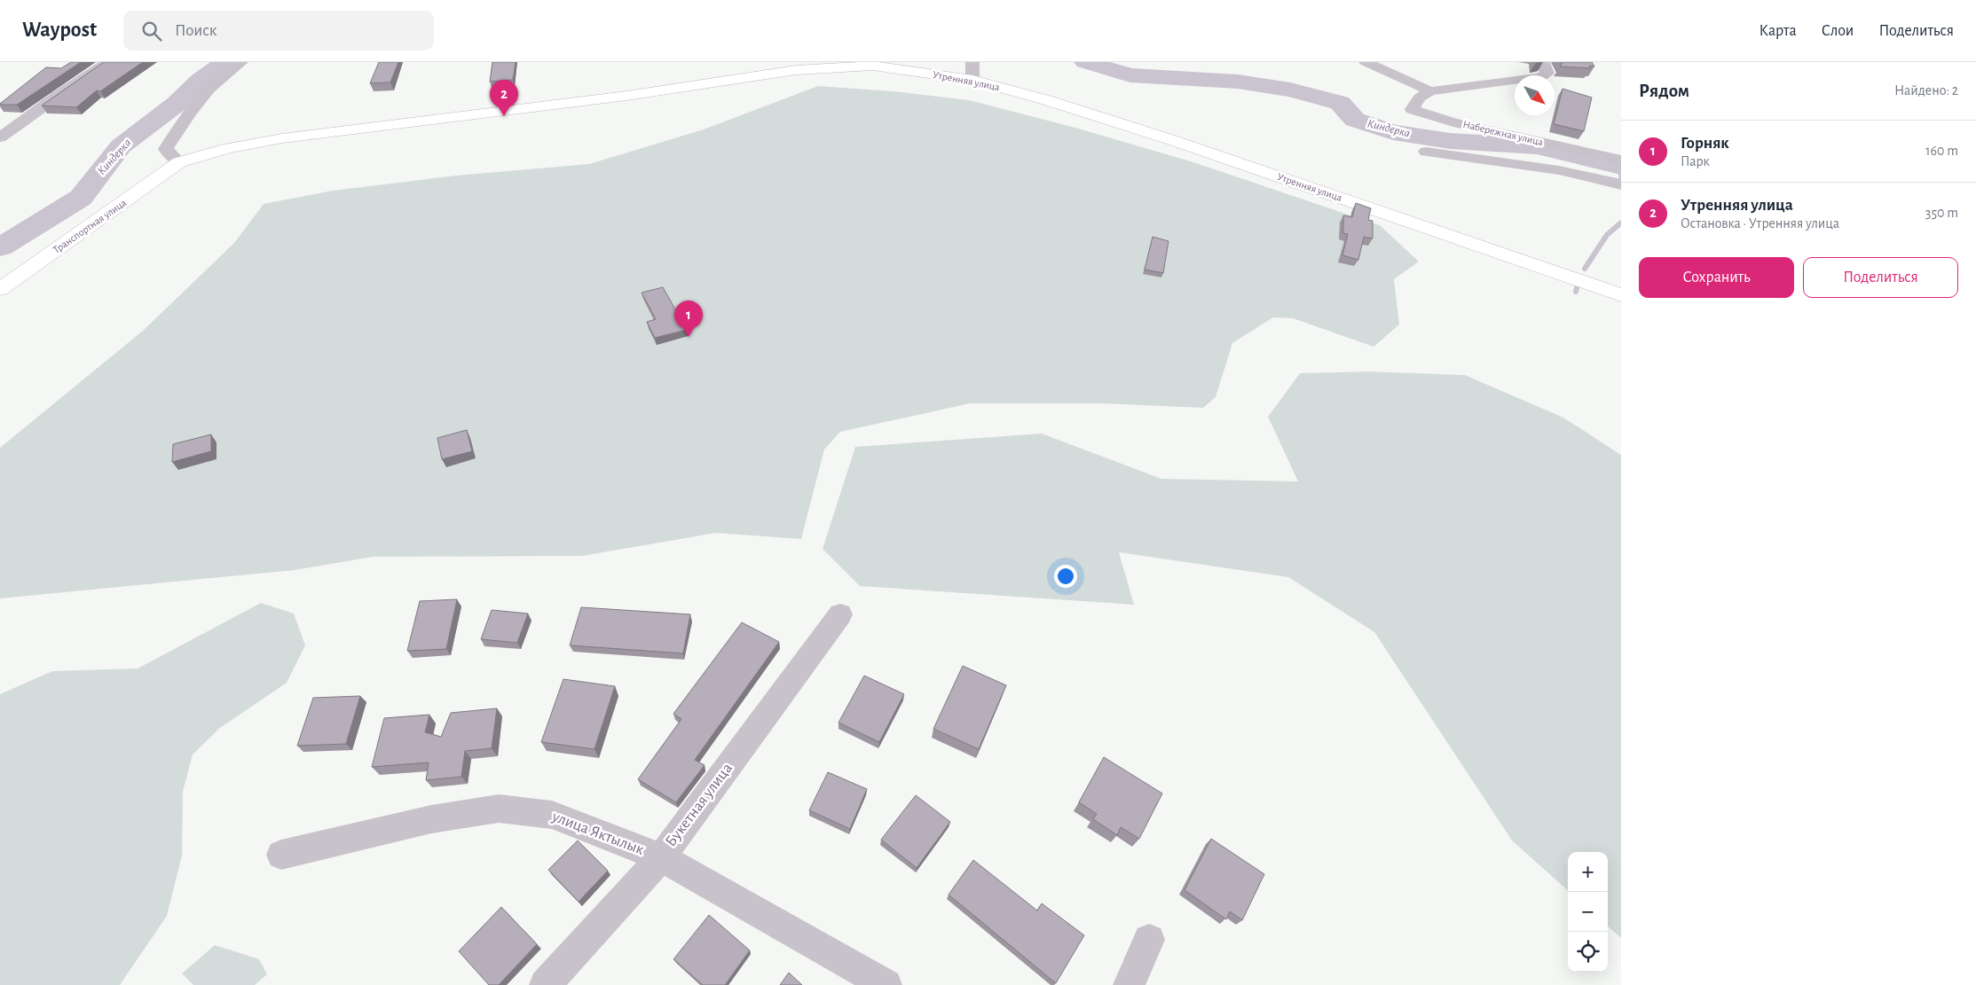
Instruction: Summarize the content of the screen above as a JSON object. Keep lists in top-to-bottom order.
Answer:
{
  "streets": {
    "street": [
      "Утренняя улица",
      "Набережная улица",
      "Транспортная улица",
      "Букетная улица",
      "улица Яктылык"
    ]
  },
  "crossings": [
    ["Утренняя улица", "Транспортная улица"],
    ["Букетная улица", "улица Яктылык"]
  ],
  "water": ["Киндерка"],
  "north": "bottom right",
  "page": {
    "header": "Waypost",
    "search": "Поиск",
    "nav": ["Карта", "Слои", "Поделиться"],
    "heading": ["Рядом", "Найдено: 2"],
    "pins": ["2", "1"],
    "list": [
      {
        "mark": "1",
        "name": "Горняк",
        "note": "Парк",
        "value": "160 m"
      },
      {
        "mark": "2",
        "name": "Утренняя улица",
        "note": "Остановка · Утренняя улица",
        "value": "350 m"
      }
    ],
    "buttons": ["Сохранить", "Поделиться"],
    "map_buttons": ["+", "−"]
  }
}
